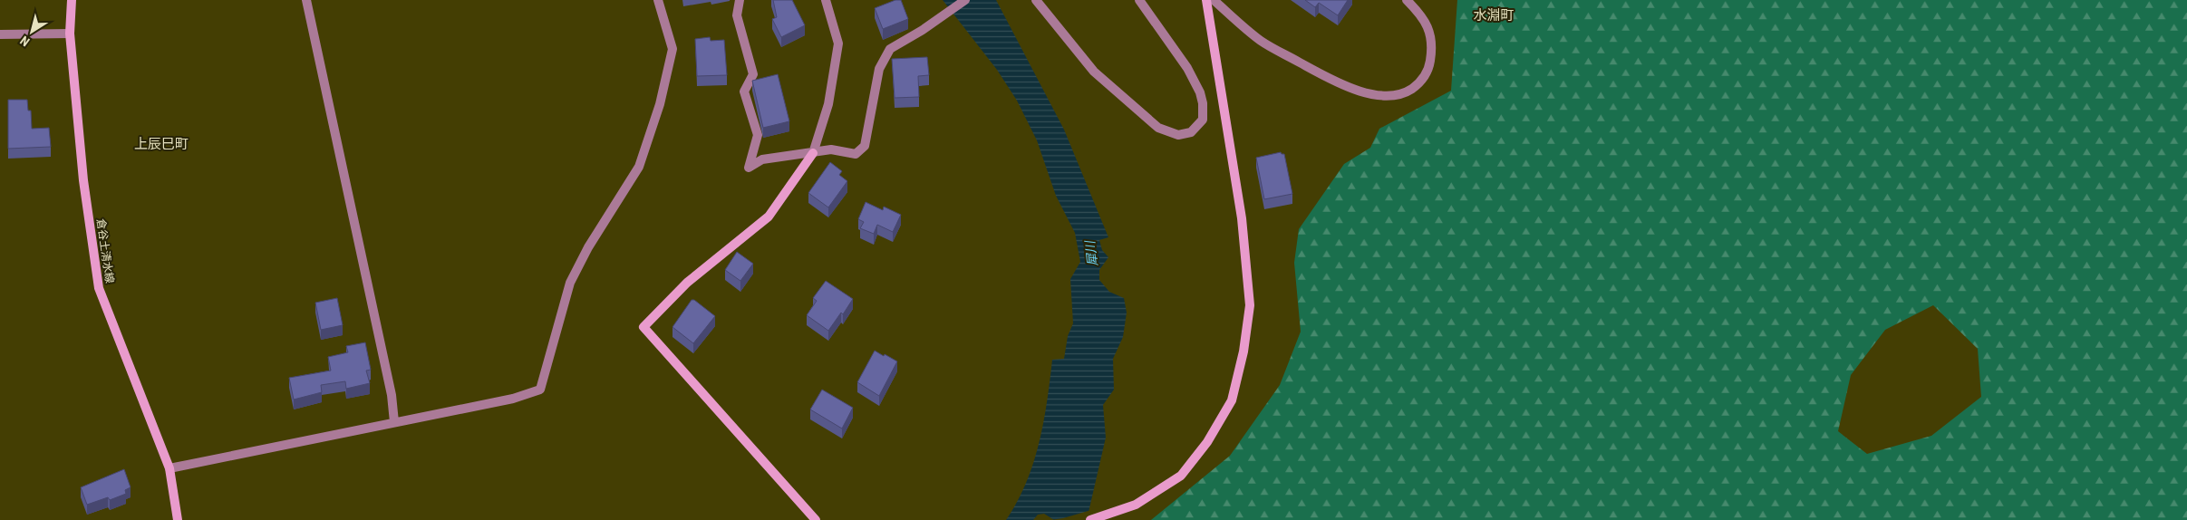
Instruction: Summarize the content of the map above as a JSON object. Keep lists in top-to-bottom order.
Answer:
{
  "streets": {
    "street": ["倉谷土清水線"]
  },
  "districts": ["水淵町", "上辰巳町"],
  "water": ["犀川"],
  "north": "bottom left"
}
